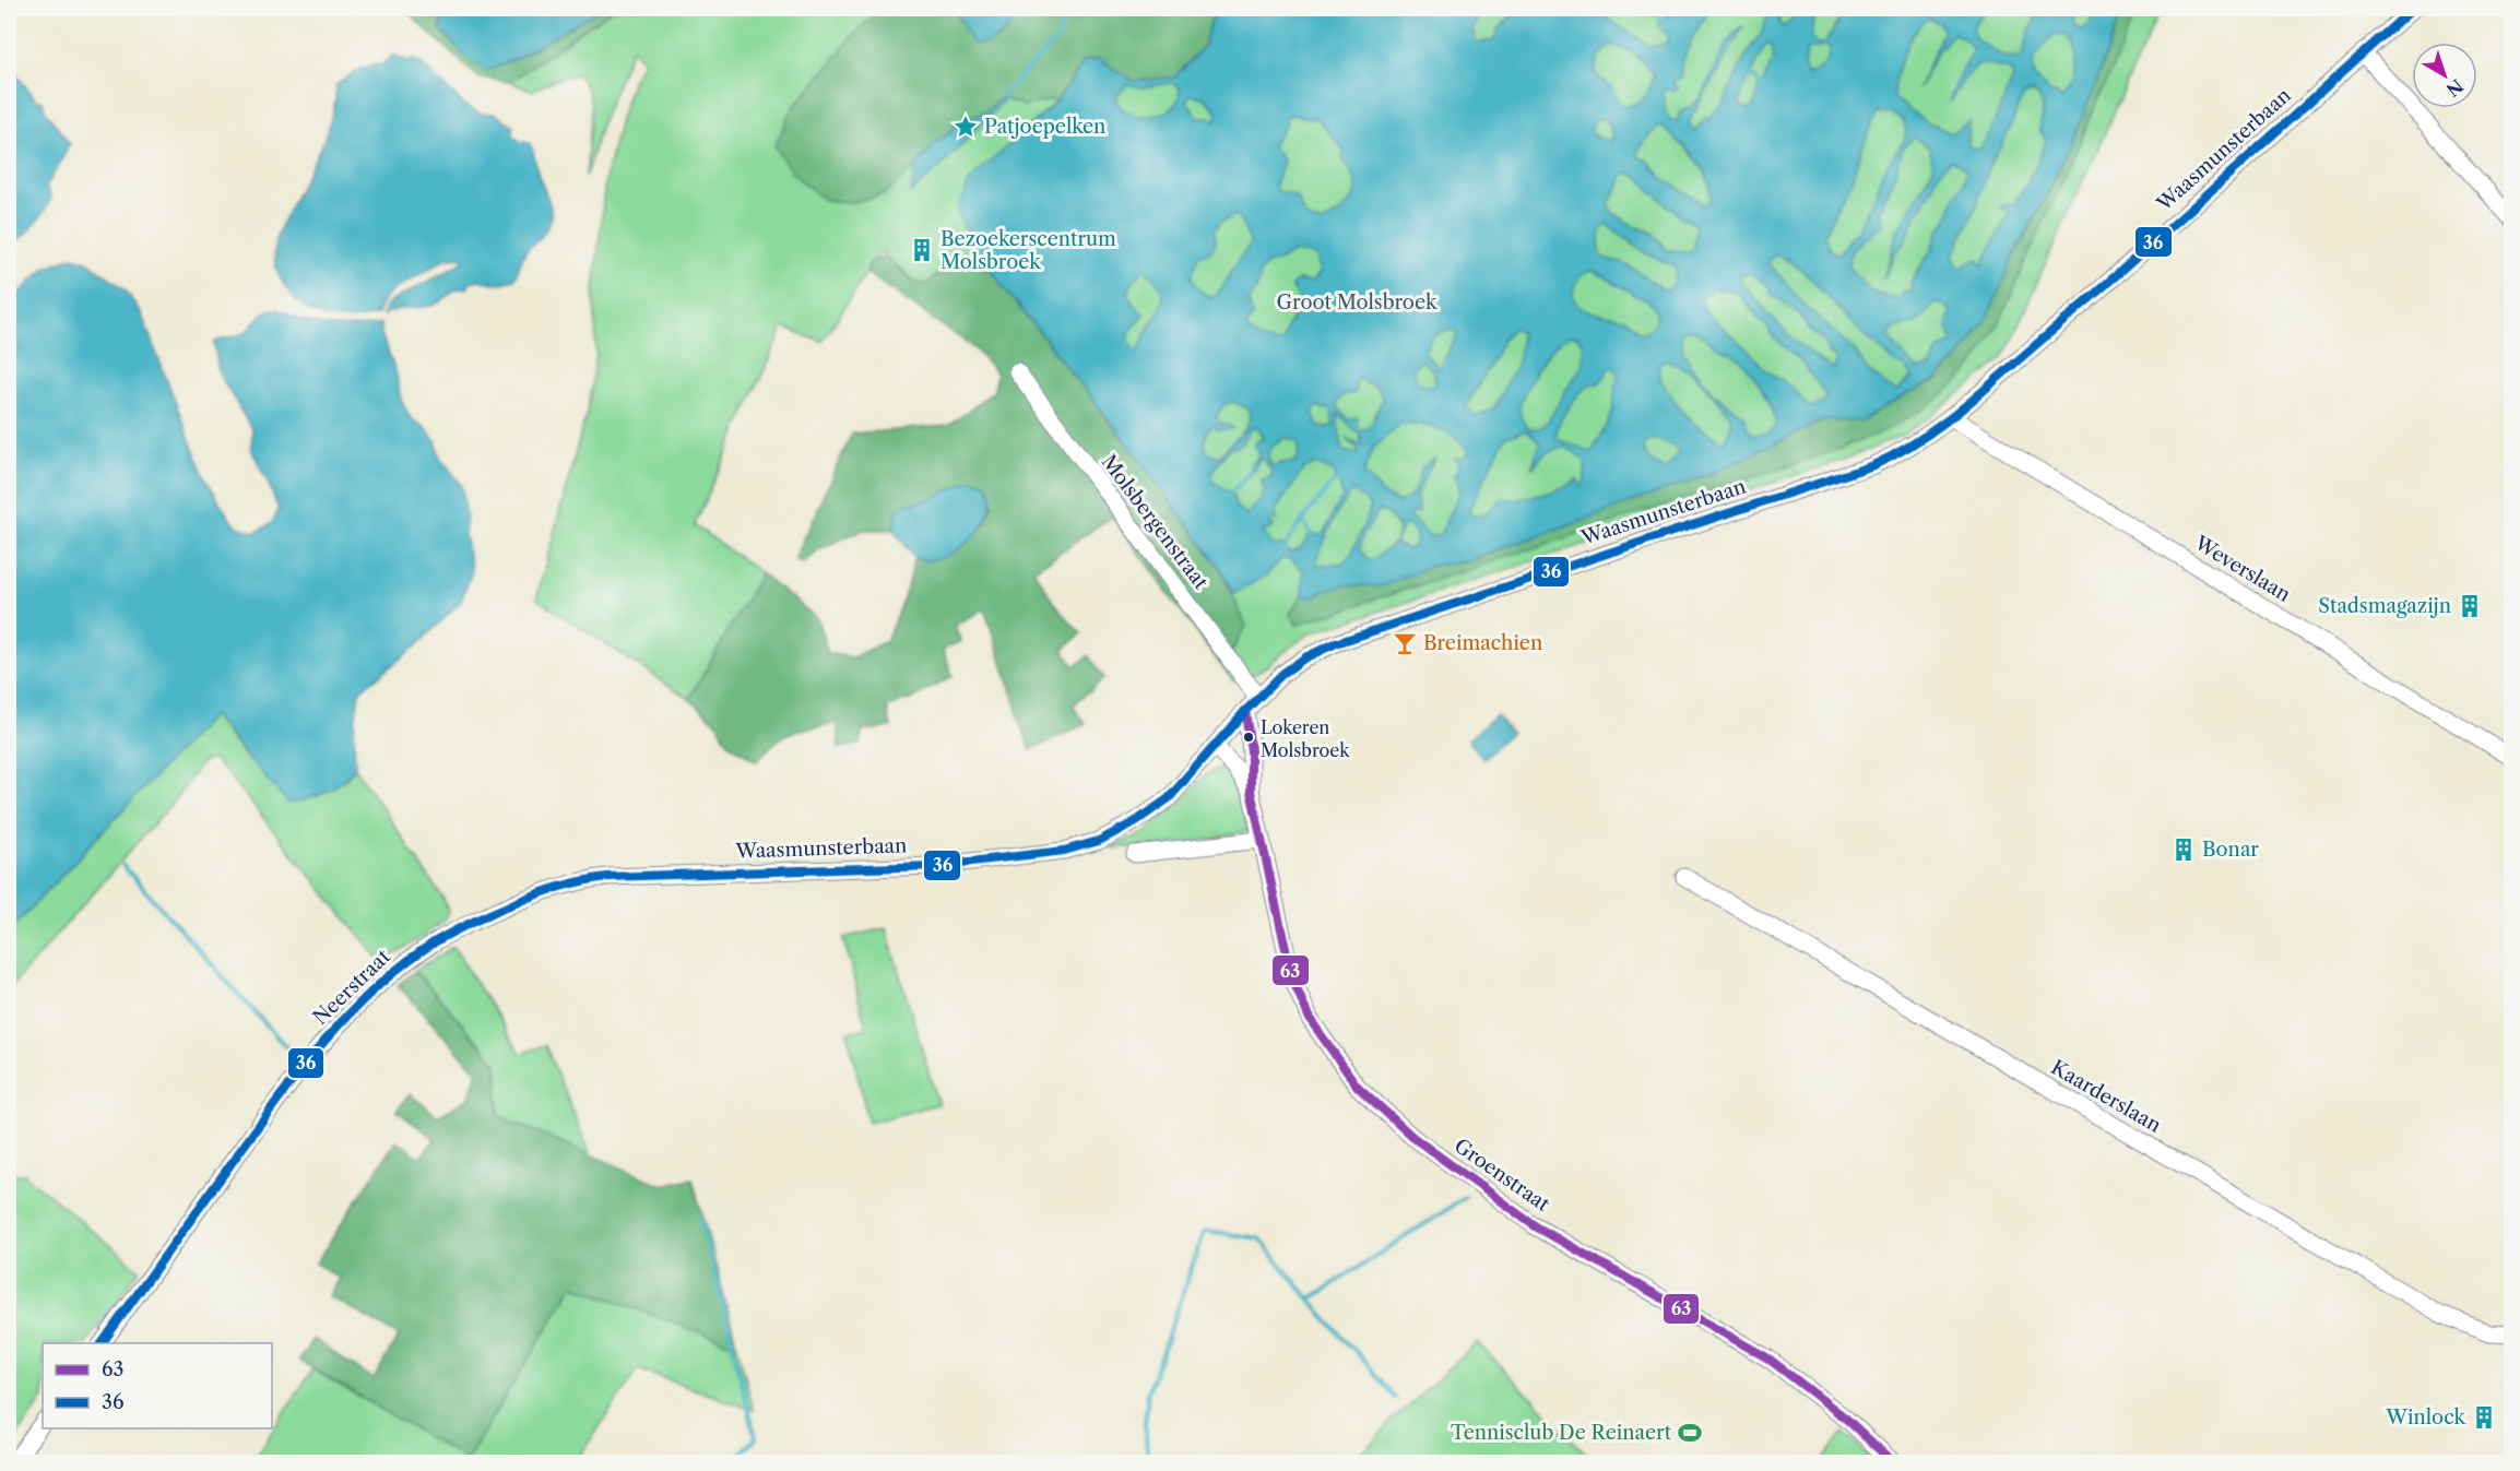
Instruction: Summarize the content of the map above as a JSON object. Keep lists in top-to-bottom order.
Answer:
{
  "streets": {
    "street": [
      "Waasmunsterbaan",
      "Molsbergenstraat",
      "Weverslaan",
      "Neerstraat",
      "Kaarderslaan",
      "Groenstraat"
    ]
  },
  "crossings": [
    ["Waasmunsterbaan", "Molsbergenstraat"],
    ["Waasmunsterbaan", "Weverslaan"],
    ["Waasmunsterbaan", "Neerstraat"],
    ["Waasmunsterbaan", "Groenstraat"]
  ],
  "parks": ["Groot Molsbroek"],
  "places": {
    "place": ["Patjoepelken"],
    "building": [
      "Bezoekerscentrum Molsbroek",
      "Stadsmagazijn",
      "Bonar",
      "Winlock"
    ],
    "bar": ["Breimachien"],
    "other": ["Lokeren Molsbroek"],
    "sports": ["Tennisclub De Reinaert"]
  },
  "lines": ["transit line 36", "transit line 63"],
  "legend": ["63", "36"],
  "north": "bottom right"
}
